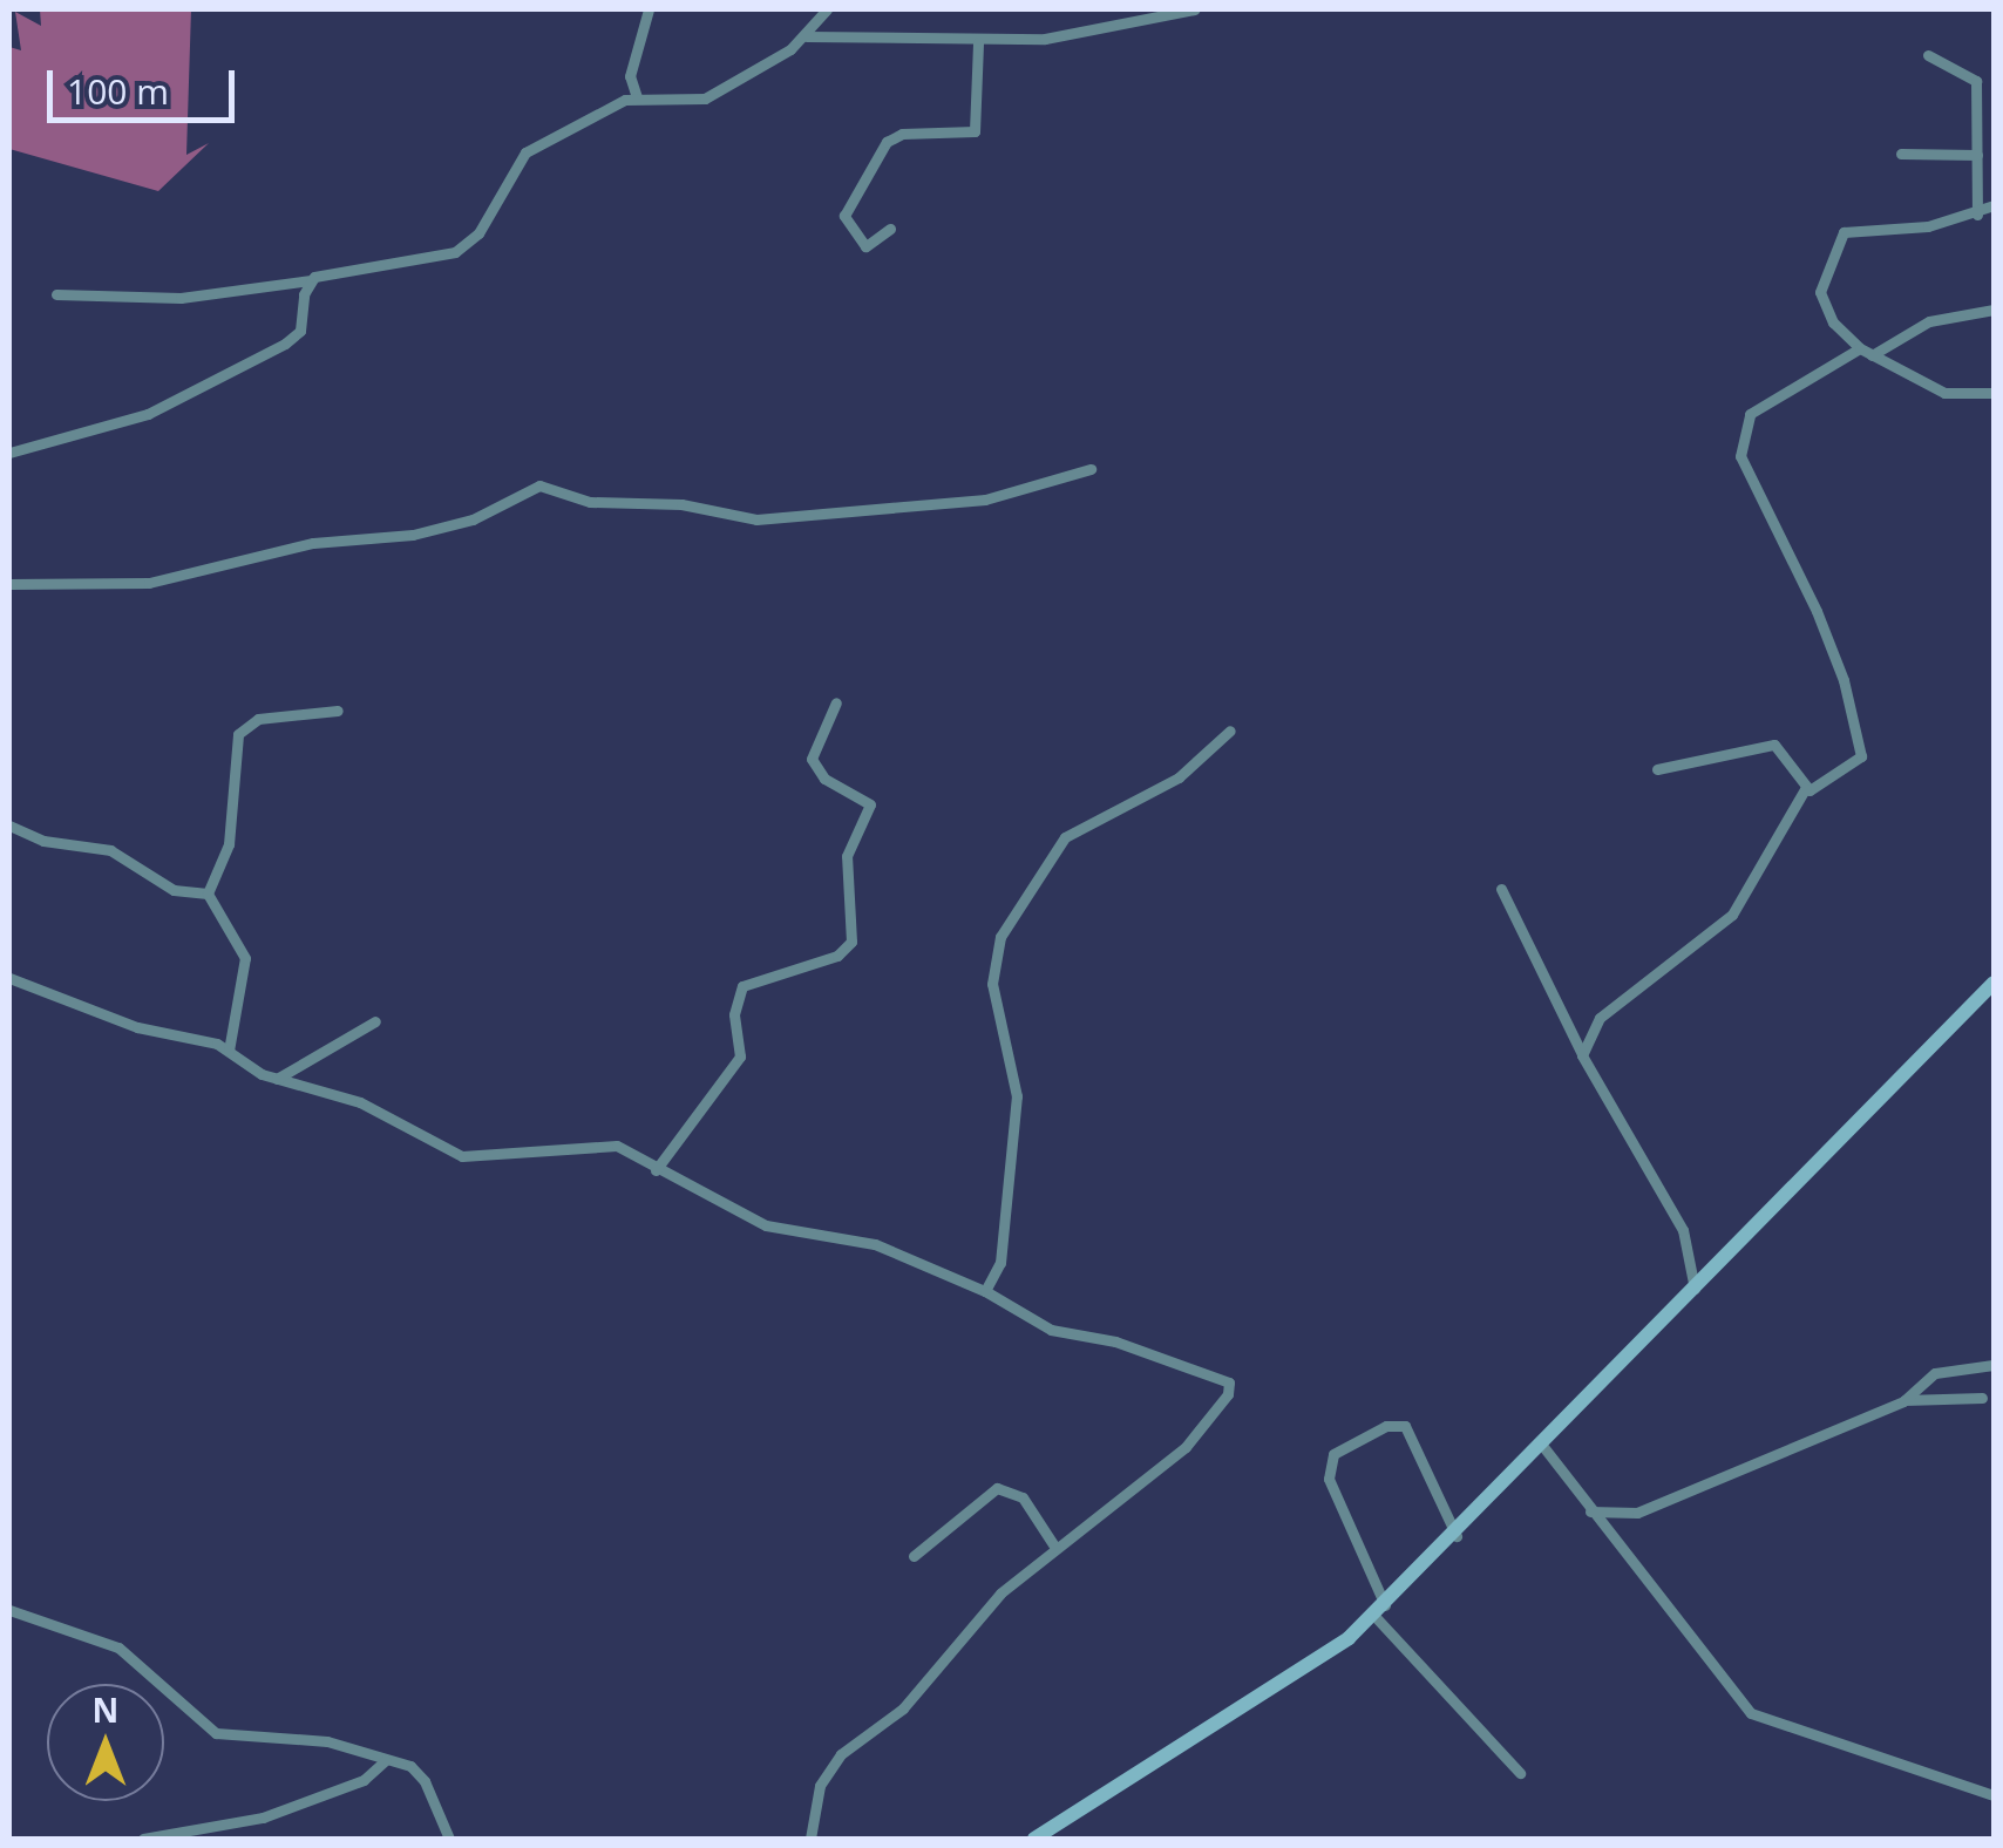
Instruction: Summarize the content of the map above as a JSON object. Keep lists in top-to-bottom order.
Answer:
{
  "scale_bar": "100 m",
  "north": "top"
}
